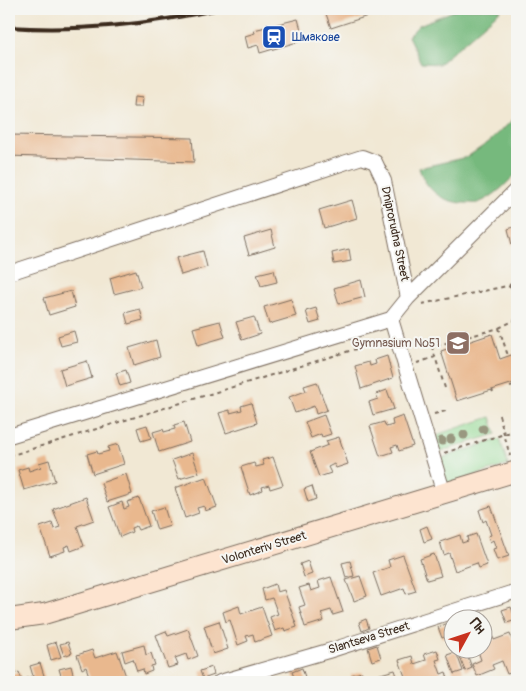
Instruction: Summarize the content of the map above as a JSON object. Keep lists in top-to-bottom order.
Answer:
{
  "streets": {
    "street": ["Dniprorudna Street", "Volonteriv Street", "Slantseva Street"]
  },
  "crossings": [
    ["Dniprorudna Street", "Volonteriv Street"]
  ],
  "places": {
    "station": ["Шмакове"],
    "school or university": ["Gymnasium №51"]
  },
  "north": "top right"
}
